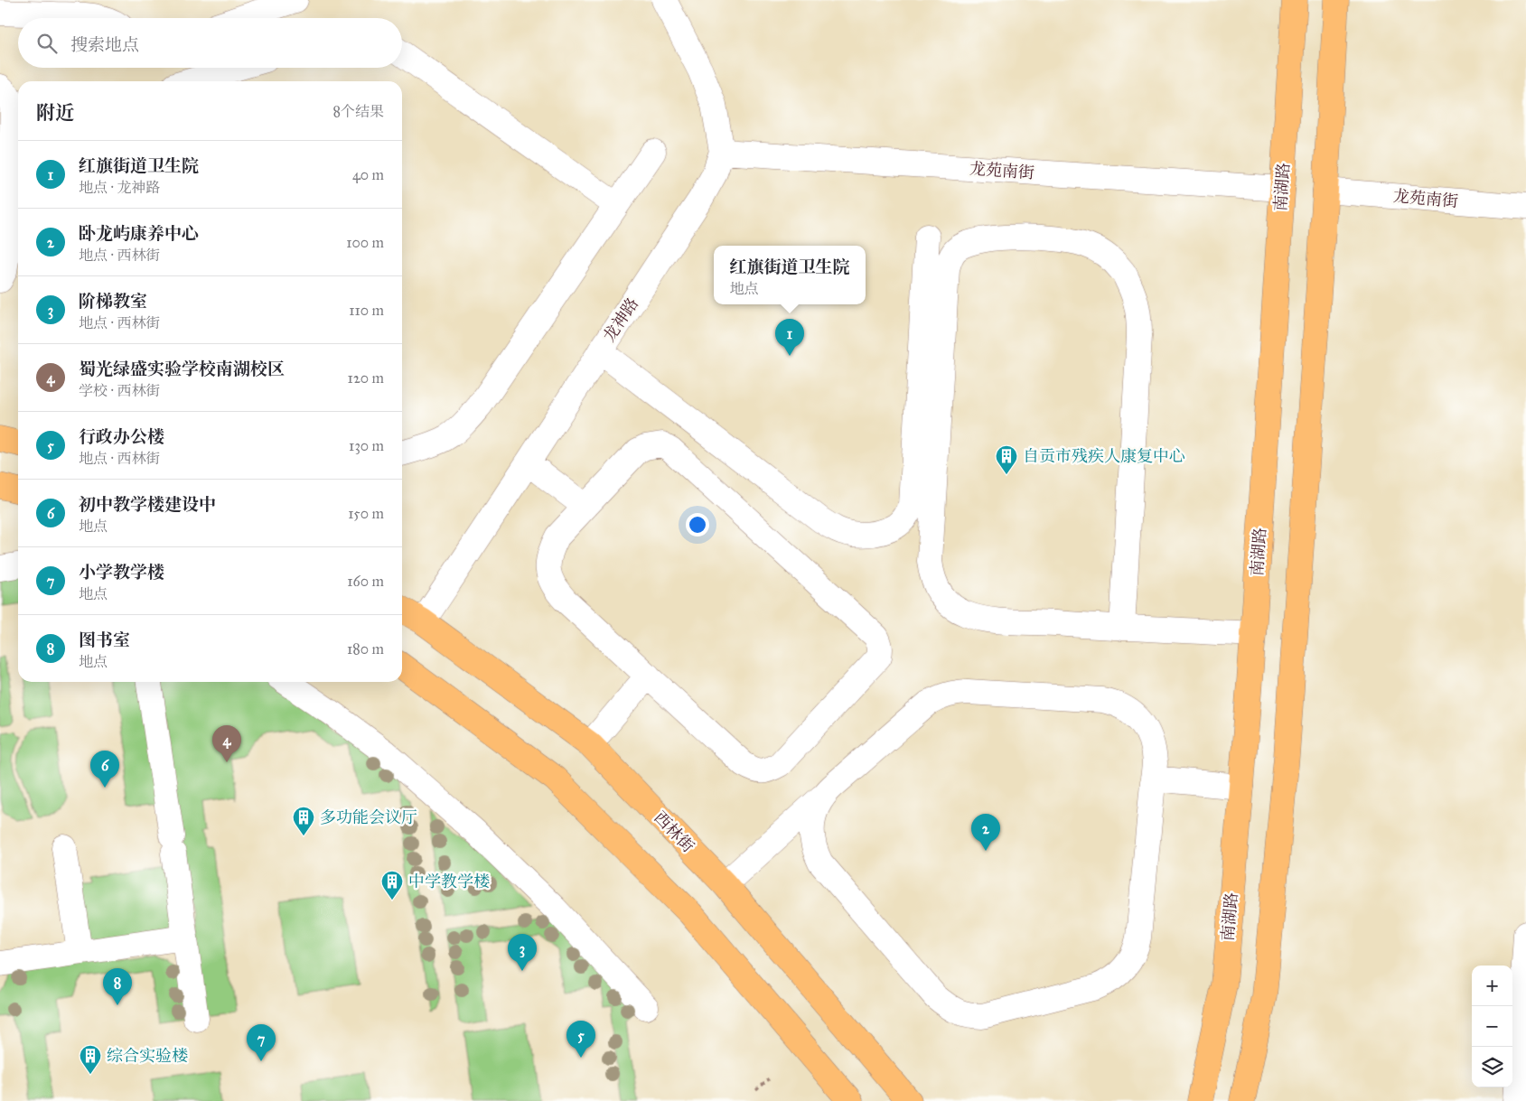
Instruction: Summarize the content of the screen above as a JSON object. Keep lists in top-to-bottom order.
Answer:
{
  "streets": {
    "main road": ["南湖路", "西林街"],
    "street": ["龙苑南街", "龙神路"]
  },
  "crossings": [
    ["龙苑南街", "南湖路"],
    ["龙苑南街", "龙神路"],
    ["龙神路", "西林街"]
  ],
  "places": {
    "building": [
      "自贡市残疾人康复中心",
      "多功能会议厅",
      "中学教学楼",
      "综合实验楼"
    ]
  },
  "page": {
    "search": "搜索地点",
    "heading": ["附近", "8个结果"],
    "list": [
      {
        "mark": "1",
        "name": "红旗街道卫生院",
        "note": "地点 · 龙神路",
        "value": "40 m"
      },
      {
        "mark": "2",
        "name": "卧龙屿康养中心",
        "note": "地点 · 西林街",
        "value": "100 m"
      },
      {
        "mark": "3",
        "name": "阶梯教室",
        "note": "地点 · 西林街",
        "value": "110 m"
      },
      {
        "mark": "4",
        "name": "蜀光绿盛实验学校南湖校区",
        "note": "学校 · 西林街",
        "value": "120 m"
      },
      {
        "mark": "5",
        "name": "行政办公楼",
        "note": "地点 · 西林街",
        "value": "130 m"
      },
      {
        "mark": "6",
        "name": "初中教学楼建设中",
        "note": "地点",
        "value": "150 m"
      },
      {
        "mark": "7",
        "name": "小学教学楼",
        "note": "地点",
        "value": "160 m"
      },
      {
        "mark": "8",
        "name": "图书室",
        "note": "地点",
        "value": "180 m"
      }
    ],
    "popup": ["红旗街道卫生院", "地点"],
    "pins": [
      "1",
      "4",
      "6",
      "2",
      "3",
      "8",
      "5",
      "7"
    ],
    "map_buttons": ["+", "−"]
  }
}
